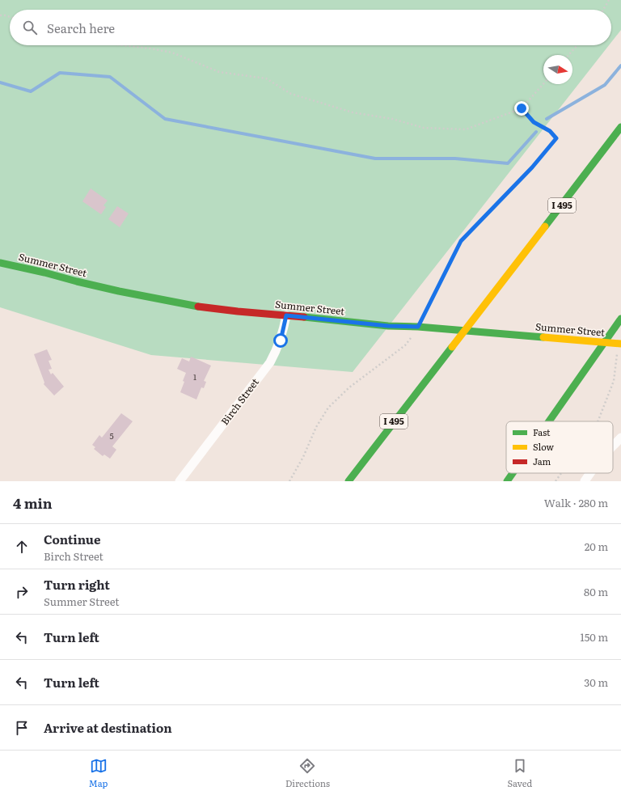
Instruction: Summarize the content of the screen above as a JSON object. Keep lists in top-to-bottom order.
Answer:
{
  "streets": {
    "main road": ["I 495", "Summer Street"],
    "street": ["Birch Street"]
  },
  "crossings": [
    ["Summer Street", "Birch Street"]
  ],
  "house_numbers": ["1", "5"],
  "legend": ["Fast", "Slow", "Jam"],
  "north": "right",
  "page": {
    "search": "Search here",
    "heading": ["4 min", "Walk · 280 m"],
    "list": [
      ["Continue", "Birch Street", "20 m"],
      ["Turn right", "Summer Street", "80 m"],
      ["Turn left", "150 m"],
      ["Turn left", "30 m"],
      "Arrive at destination"
    ],
    "nav": ["Map", "Directions", "Saved"]
  }
}
